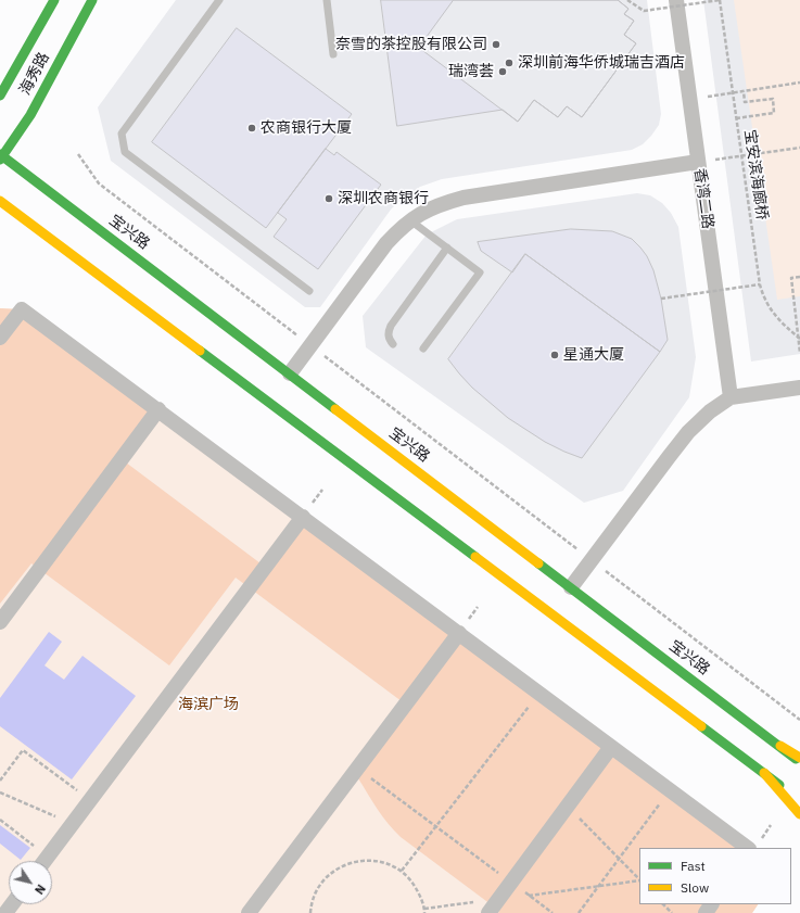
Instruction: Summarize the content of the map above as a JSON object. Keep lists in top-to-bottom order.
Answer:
{
  "streets": {
    "main road": ["海秀路", "宝兴路"],
    "street": ["香湾二路"],
    "path": ["宝安滨海廊桥"]
  },
  "crossings": [
    ["海秀路", "宝兴路"]
  ],
  "parks": ["海滨广场"],
  "places": [
    "奈雪的茶控股有限公司",
    "深圳前海华侨城瑞吉酒店",
    "瑞湾荟",
    "农商银行大厦",
    "深圳农商银行",
    "星通大厦"
  ],
  "legend": ["Fast", "Slow"],
  "north": "bottom right"
}
